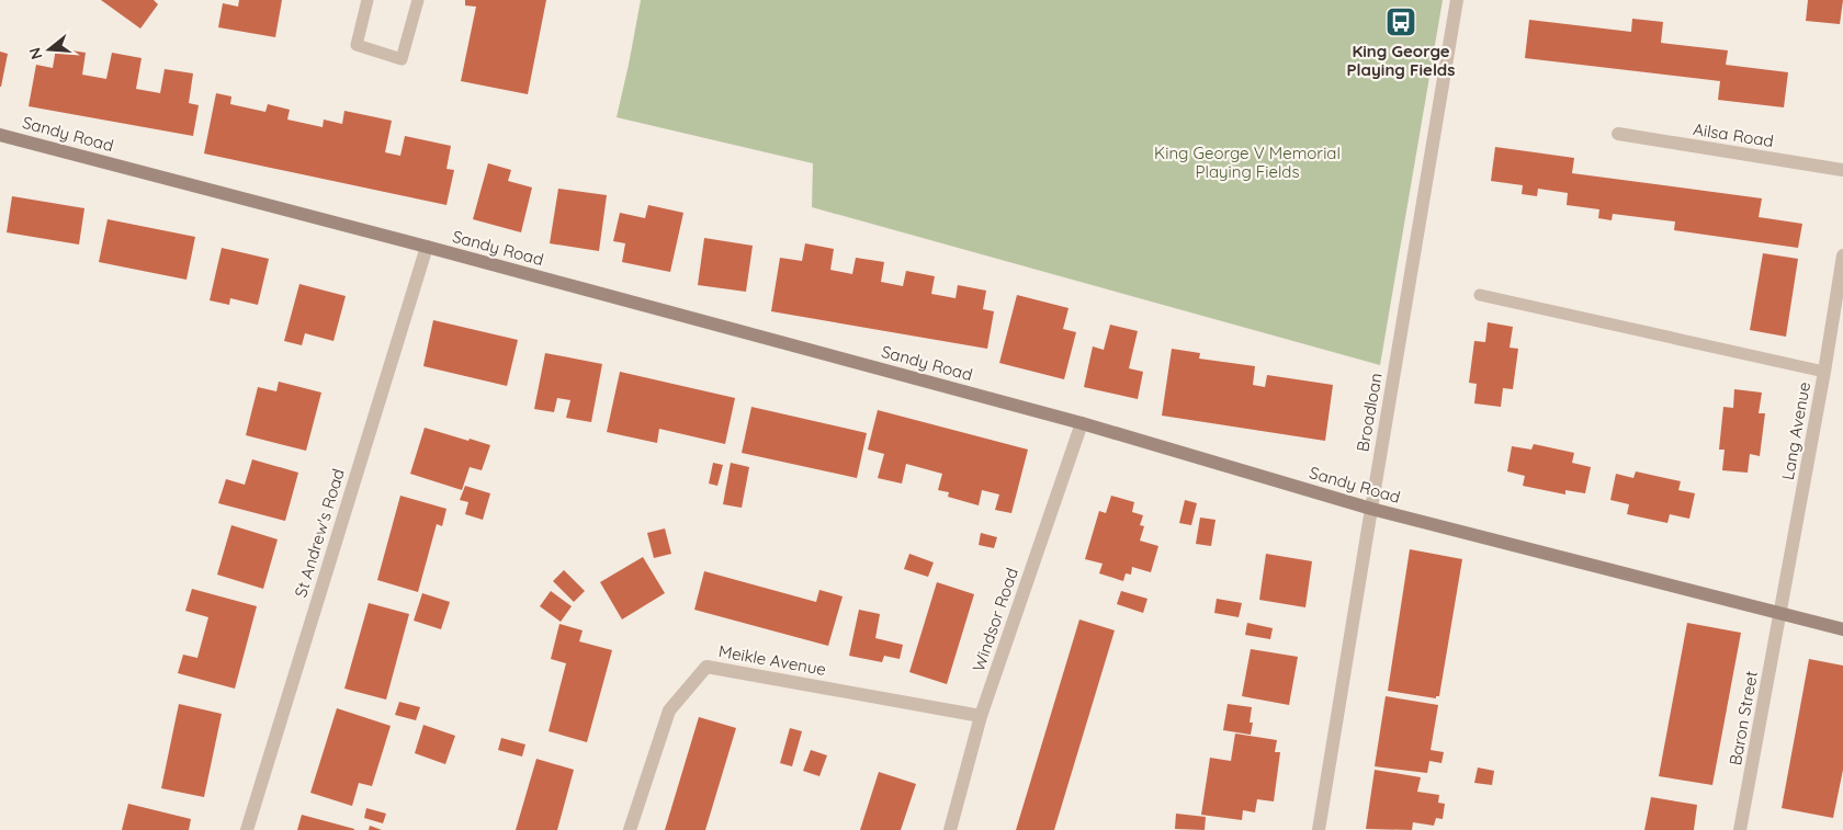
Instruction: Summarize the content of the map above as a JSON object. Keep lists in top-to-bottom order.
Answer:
{
  "streets": {
    "main road": ["Sandy Road"],
    "street": [
      "Ailsa Road",
      "Broadloan",
      "Lang Avenue",
      "St Andrew's Road",
      "Windsor Road",
      "Meikle Avenue",
      "Baron Street"
    ]
  },
  "crossings": [
    ["Sandy Road", "Broadloan"],
    ["Sandy Road", "Lang Avenue"],
    ["Sandy Road", "St Andrew's Road"],
    ["Sandy Road", "Windsor Road"],
    ["Sandy Road", "Baron Street"],
    ["Lang Avenue", "Baron Street"],
    ["Windsor Road", "Meikle Avenue"]
  ],
  "parks": ["King George V Memorial Playing Fields"],
  "places": {
    "bus stop": ["King George Playing Fields"]
  },
  "north": "left"
}
